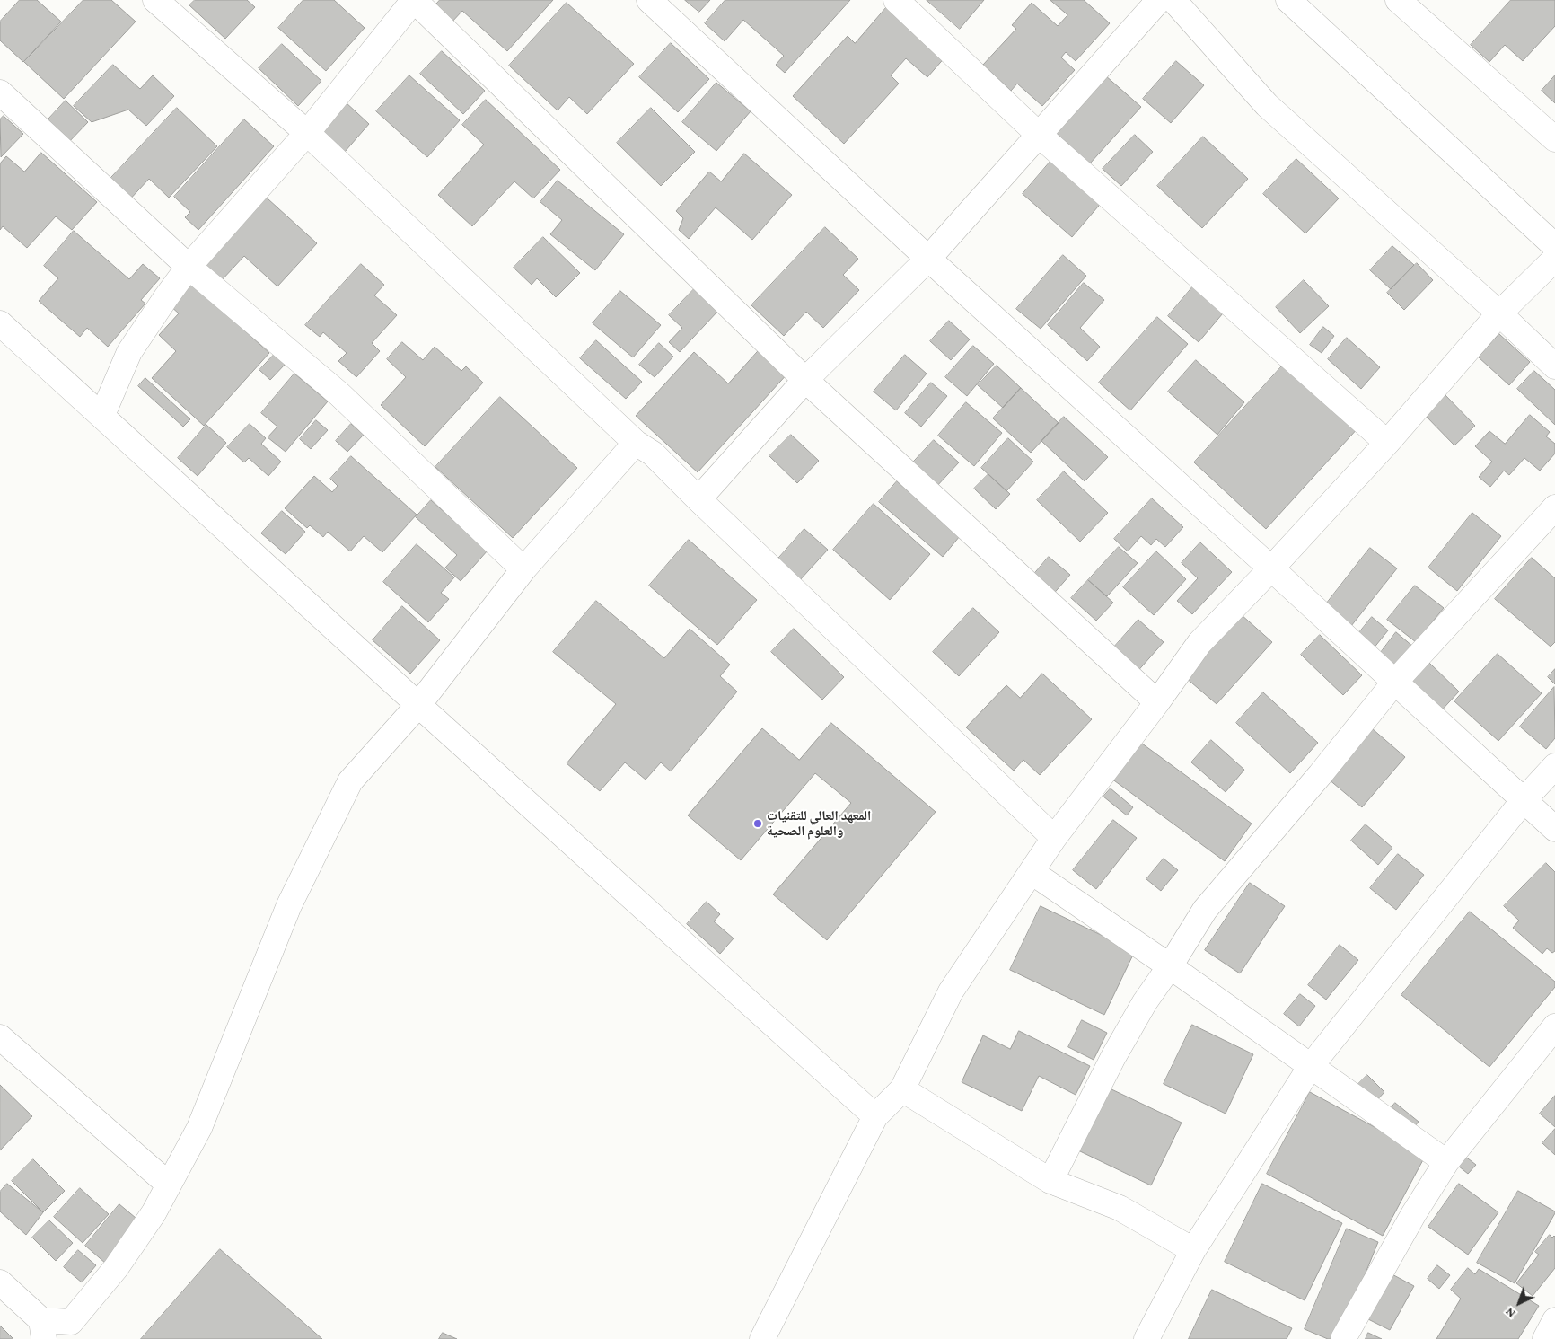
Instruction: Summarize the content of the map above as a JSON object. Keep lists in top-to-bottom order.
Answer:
{
  "places": ["المعهد العالي للتقنيات والعلوم الصحية"],
  "north": "bottom left"
}
